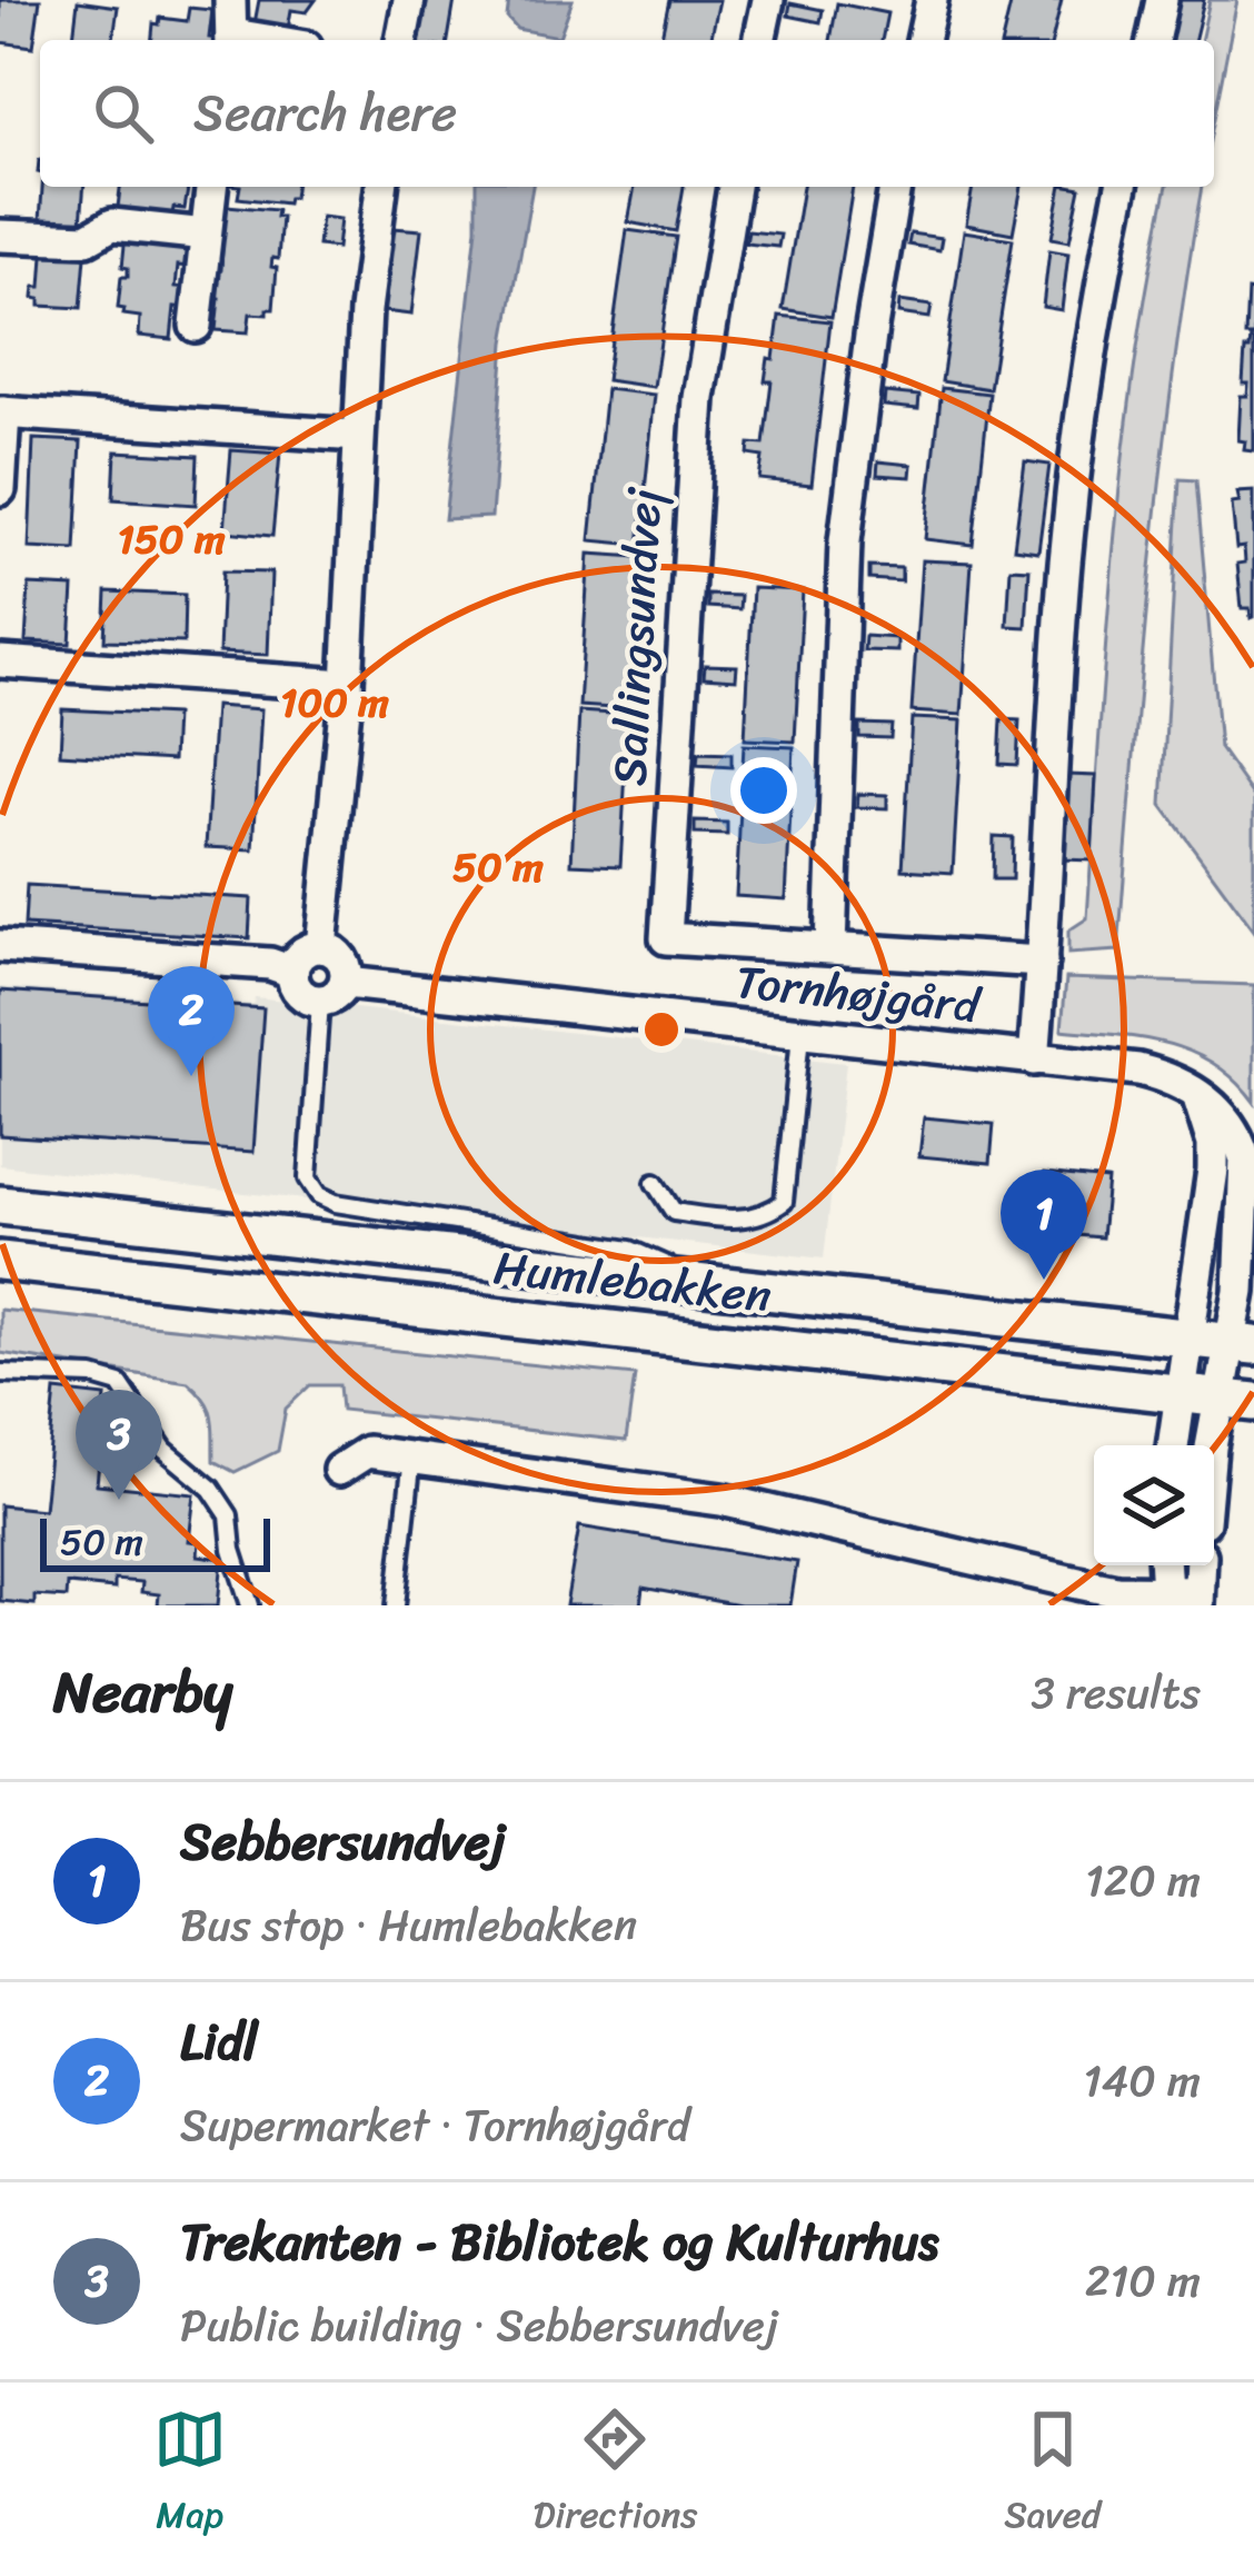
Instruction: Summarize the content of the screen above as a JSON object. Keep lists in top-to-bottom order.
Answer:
{
  "streets": {
    "street": ["Sallingsundvej", "Tornhøjgård", "Humlebakken"]
  },
  "crossings": [
    ["Tornhøjgård", "Humlebakken"]
  ],
  "scale_bar": "50 m",
  "page": {
    "search": "Search here",
    "pins": ["2", "1", "3"],
    "scale": "50 m",
    "heading": ["Nearby", "3 results"],
    "list": [
      {
        "mark": "1",
        "name": "Sebbersundvej",
        "note": "Bus stop · Humlebakken",
        "value": "120 m"
      },
      {
        "mark": "2",
        "name": "Lidl",
        "note": "Supermarket · Tornhøjgård",
        "value": "140 m"
      },
      {
        "mark": "3",
        "name": "Trekanten - Bibliotek og Kulturhus",
        "note": "Public building · Sebbersundvej",
        "value": "210 m"
      }
    ],
    "nav": ["Map", "Directions", "Saved"]
  },
  "rings": ["150 m", "100 m", "50 m"]
}
